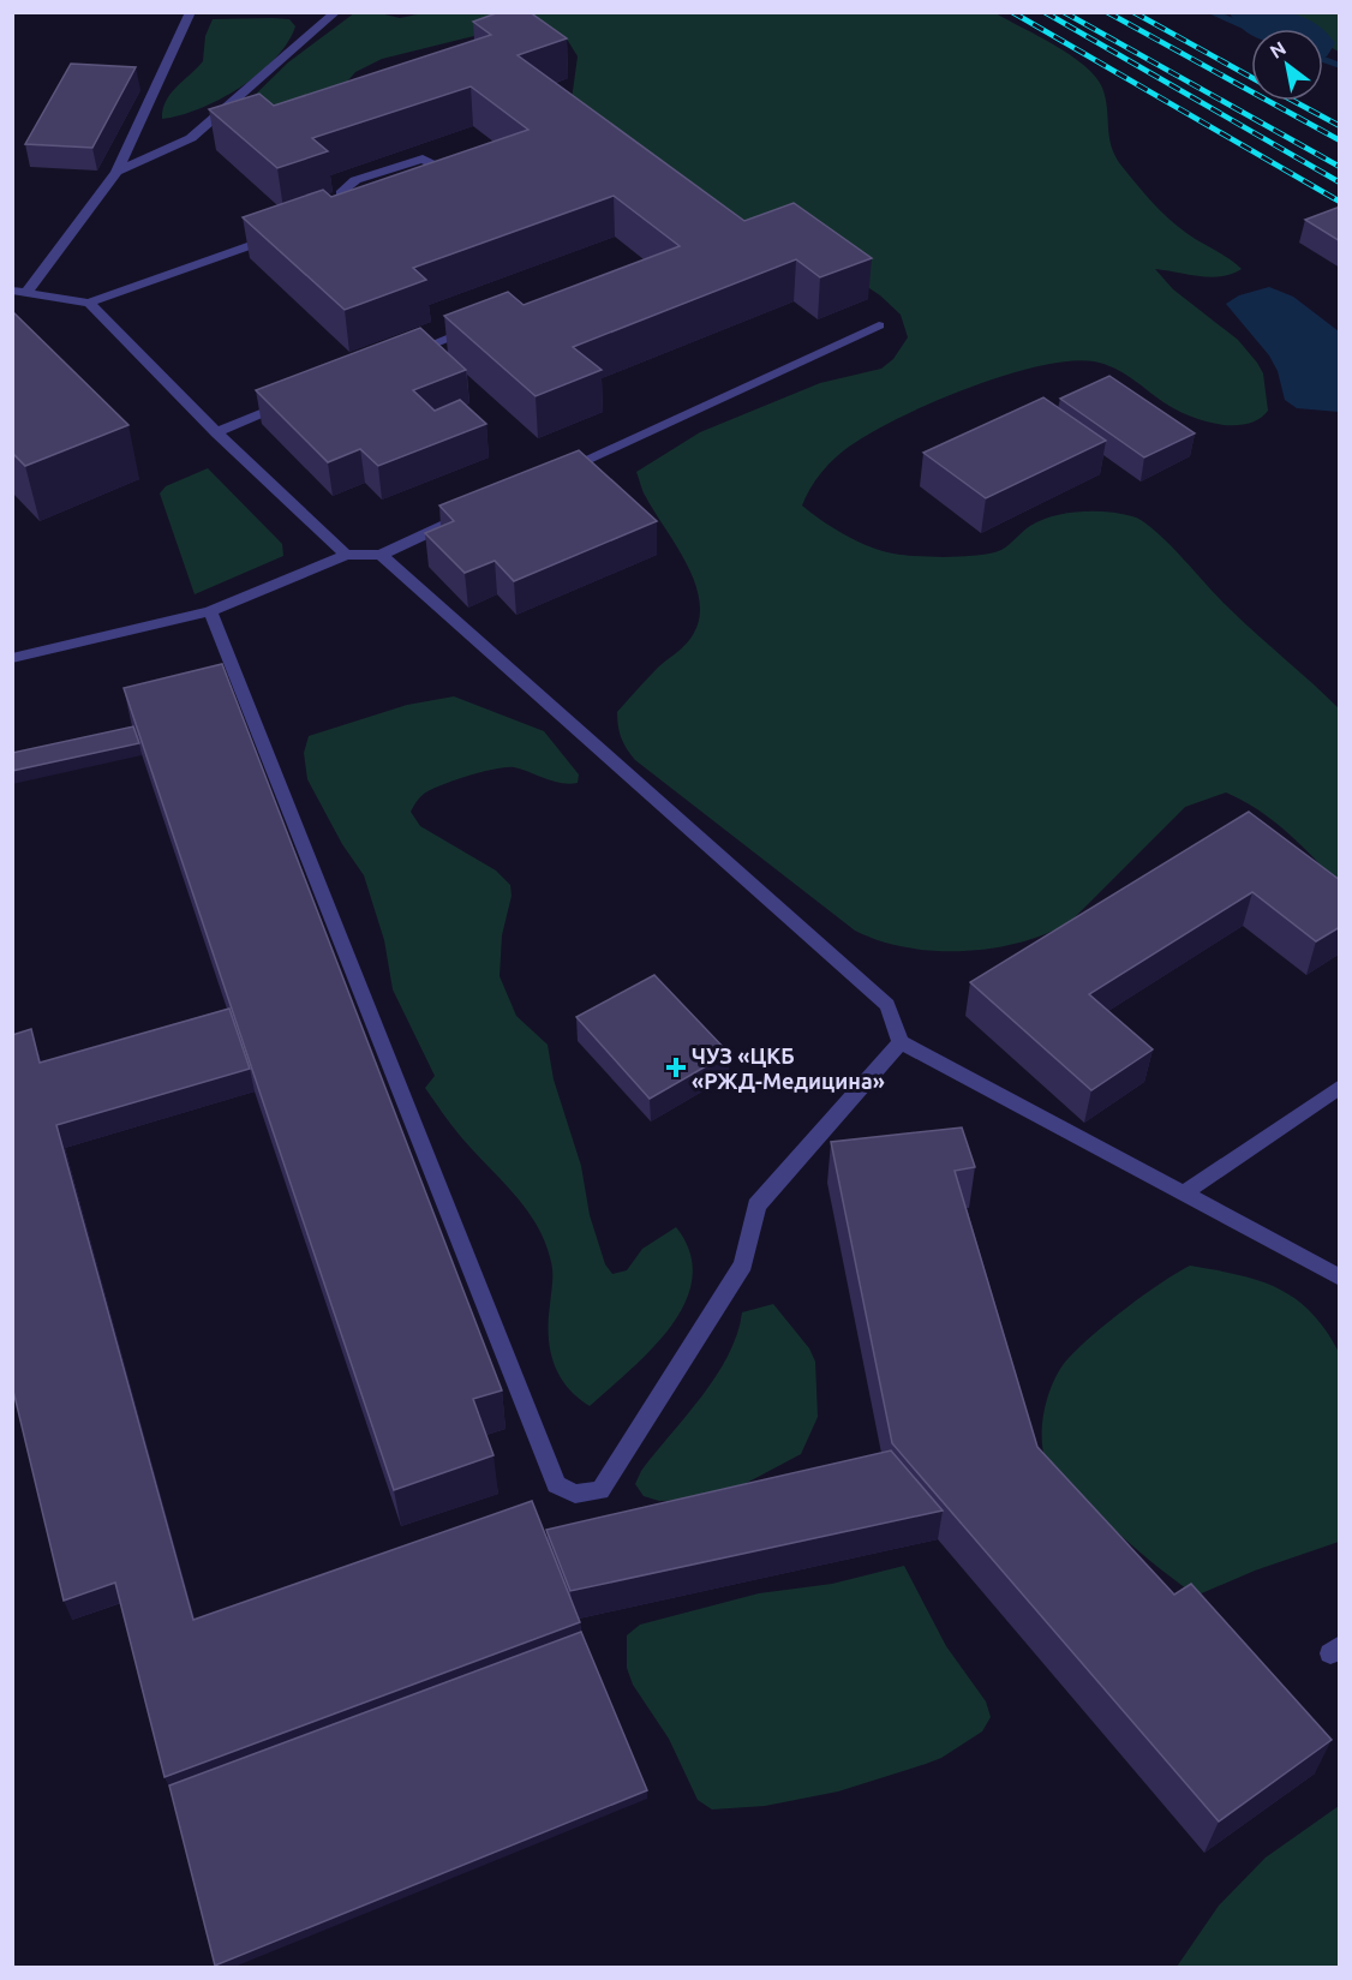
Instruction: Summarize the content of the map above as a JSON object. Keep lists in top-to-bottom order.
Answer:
{
  "places": {
    "health": ["ЧУЗ «ЦКБ «РЖД-Медицина»"]
  },
  "north": "top left"
}
